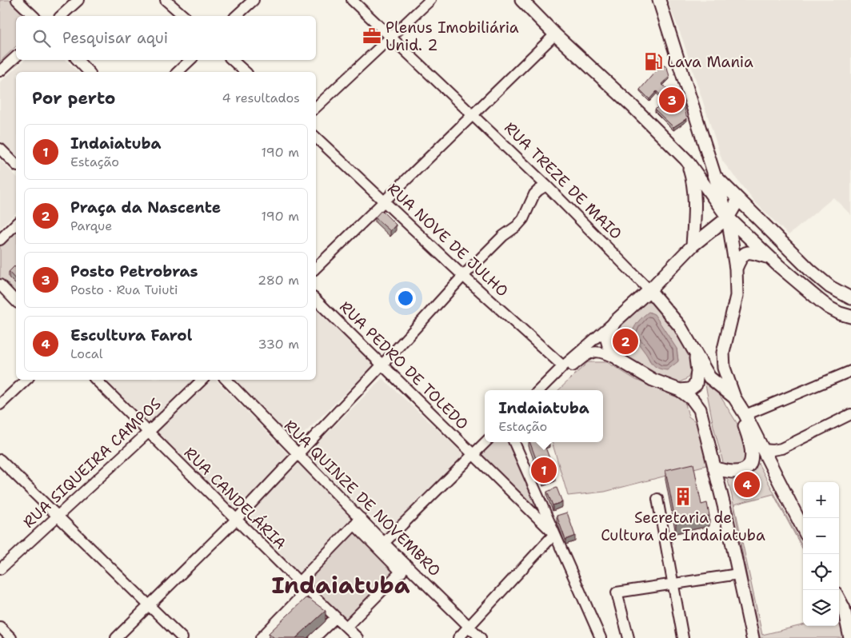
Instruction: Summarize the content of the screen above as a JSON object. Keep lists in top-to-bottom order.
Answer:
{
  "streets": {
    "main road": ["RUA TREZE DE MAIO"],
    "street": [
      "RUA NOVE DE JULHO",
      "RUA PEDRO DE TOLEDO",
      "RUA SIQUEIRA CAMPOS",
      "RUA CANDELÁRIA",
      "RUA QUINZE DE NOVEMBRO"
    ]
  },
  "crossings": [
    ["RUA SIQUEIRA CAMPOS", "RUA CANDELÁRIA"]
  ],
  "districts": ["Indaiatuba"],
  "places": {
    "office": ["Plenus Imobiliária Unid. 2"],
    "fuel station": ["Lava Mania"],
    "building": ["Secretaria de Cultura de Indaiatuba"]
  },
  "page": {
    "search": "Pesquisar aqui",
    "heading": ["Por perto", "4 resultados"],
    "pins": [
      "3",
      "2",
      "1",
      "4"
    ],
    "list": [
      {
        "mark": "1",
        "name": "Indaiatuba",
        "note": "Estação",
        "value": "190 m"
      },
      {
        "mark": "2",
        "name": "Praça da Nascente",
        "note": "Parque",
        "value": "190 m"
      },
      {
        "mark": "3",
        "name": "Posto Petrobras",
        "note": "Posto · Rua Tuiuti",
        "value": "280 m"
      },
      {
        "mark": "4",
        "name": "Escultura Farol",
        "note": "Local",
        "value": "330 m"
      }
    ],
    "popup": ["Indaiatuba", "Estação"],
    "map_buttons": ["+", "−"]
  }
}
